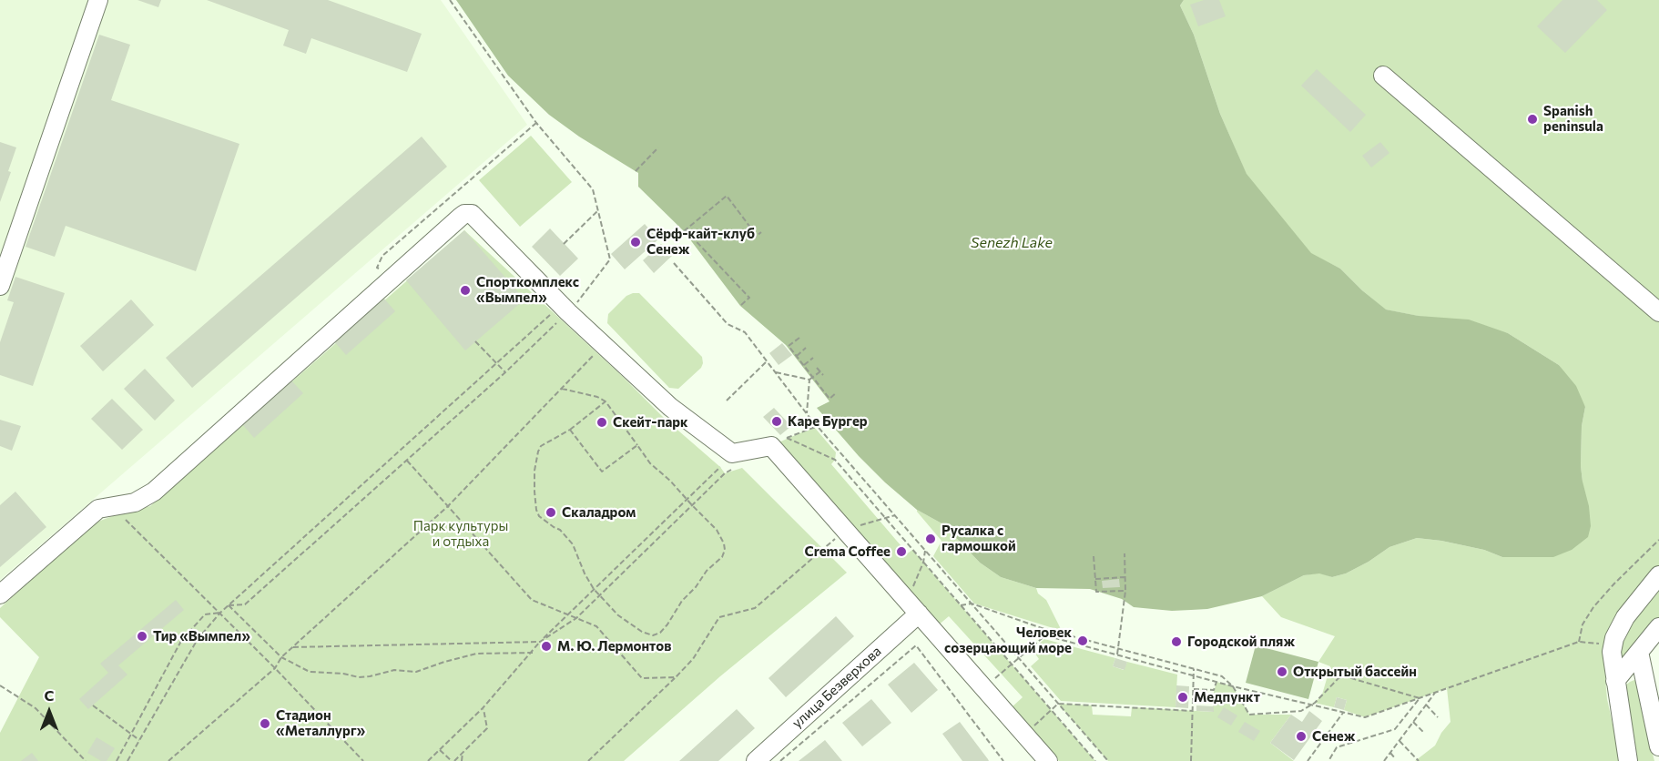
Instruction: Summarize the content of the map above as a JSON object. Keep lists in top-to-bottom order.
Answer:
{
  "streets": {
    "street": ["улица Безверхова"]
  },
  "water": ["Senezh Lake"],
  "parks": ["Парк культуры и отдыха"],
  "places": [
    "Spanish peninsula",
    "Сёрф-кайт-клуб Сенеж",
    "Спорткомплекс «Вымпел»",
    "Каре Бургер",
    "Скейт-парк",
    "Скаладром",
    "Русалка с гармошкой",
    "Crema Coffee",
    "Тир «Вымпел»",
    "Человек созерцающий море",
    "Городской пляж",
    "М. Ю. Лермонтов",
    "Открытый бассейн",
    "Медпункт",
    "Стадион «Металлург»",
    "Сенеж"
  ],
  "north": "top"
}
